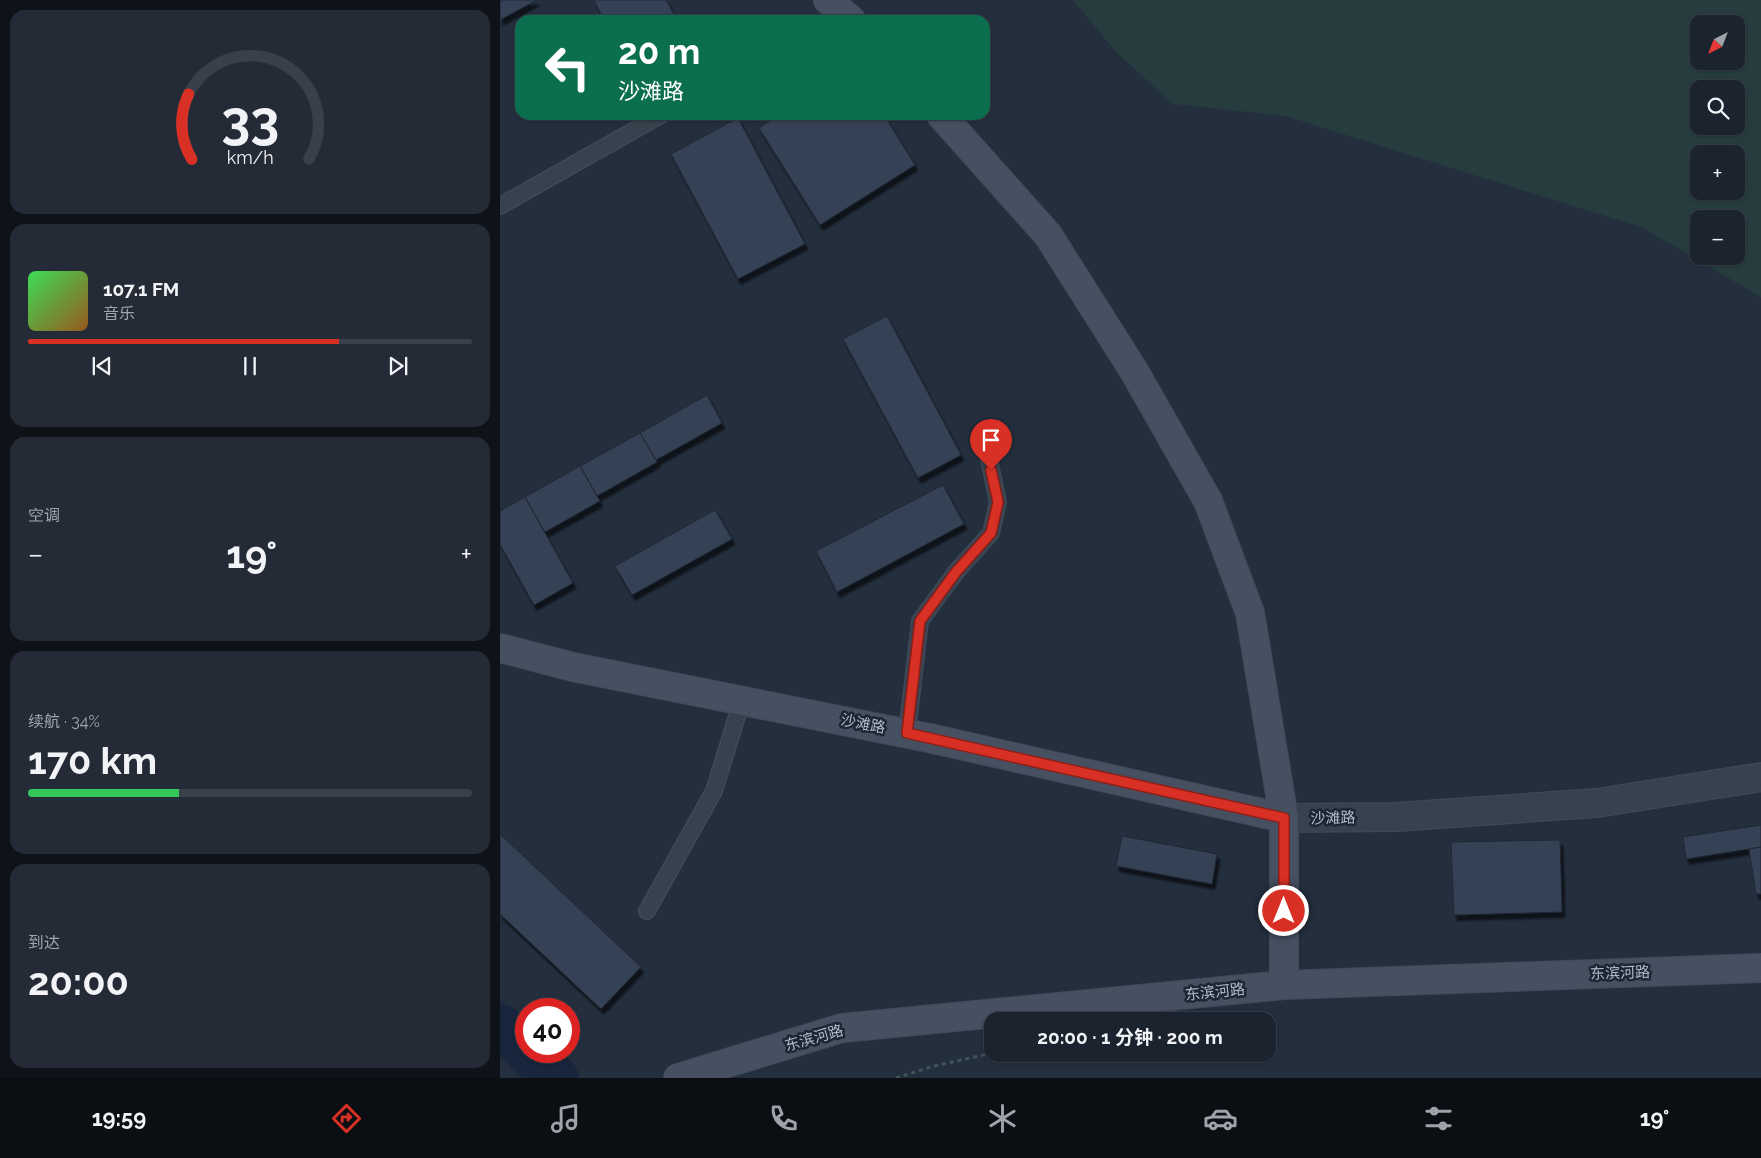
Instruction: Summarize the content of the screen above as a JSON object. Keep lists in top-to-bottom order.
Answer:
{
  "streets": {
    "main road": ["沙滩路", "东滨河路"]
  },
  "north": "bottom left",
  "page": {
    "map_buttons": ["+", "−"],
    "turn": ["20 m", "沙滩路"],
    "song": ["107.1 FM", "音乐"],
    "tile": [
      "空调",
      ["续航 · 34%", "170 km"],
      ["到达", "20:00"]
    ],
    "heat": ["−", "19°", "+"],
    "limit": "40",
    "trip": "20:00 · 1 分钟 · 200 m",
    "tabs": ["19:59", "19°"],
    "gauge": ["33", "km/h"]
  }
}
